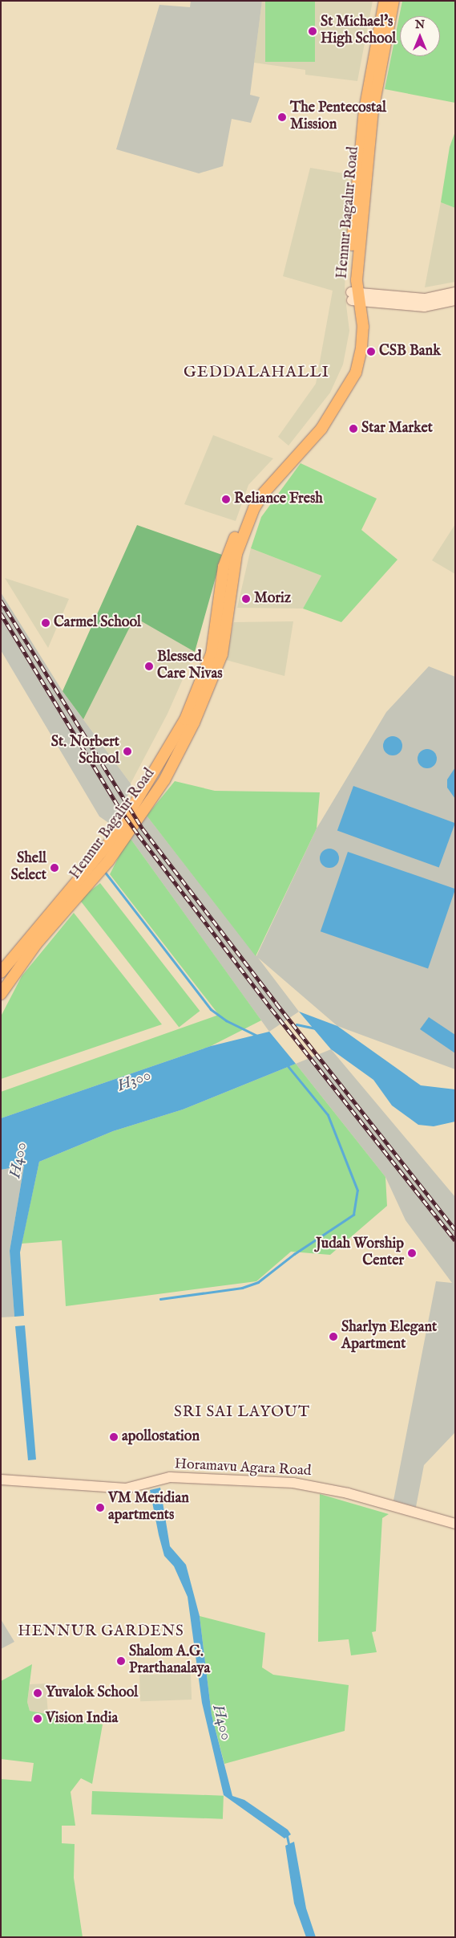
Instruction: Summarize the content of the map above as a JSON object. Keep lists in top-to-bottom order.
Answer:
{
  "streets": {
    "main road": ["Hennur Bagalur Road"],
    "street": ["Horamavu Agara Road"]
  },
  "districts": ["GEDDALAHALLI", "SRI SAI LAYOUT", "HENNUR GARDENS"],
  "water": ["H300", "H400"],
  "places": [
    "St Michael's High School",
    "The Pentecostal Mission",
    "CSB Bank",
    "Star Market",
    "Reliance Fresh",
    "Moriz",
    "Carmel School",
    "Blessed Care Nivas",
    "St. Norbert School",
    "Shell Select",
    "Judah Worship Center",
    "Sharlyn Elegant Apartment",
    "apollostation",
    "VM Meridian apartments",
    "Shalom A.G. Prarthanalaya",
    "Yuvalok School",
    "Vision India"
  ],
  "north": "top"
}
